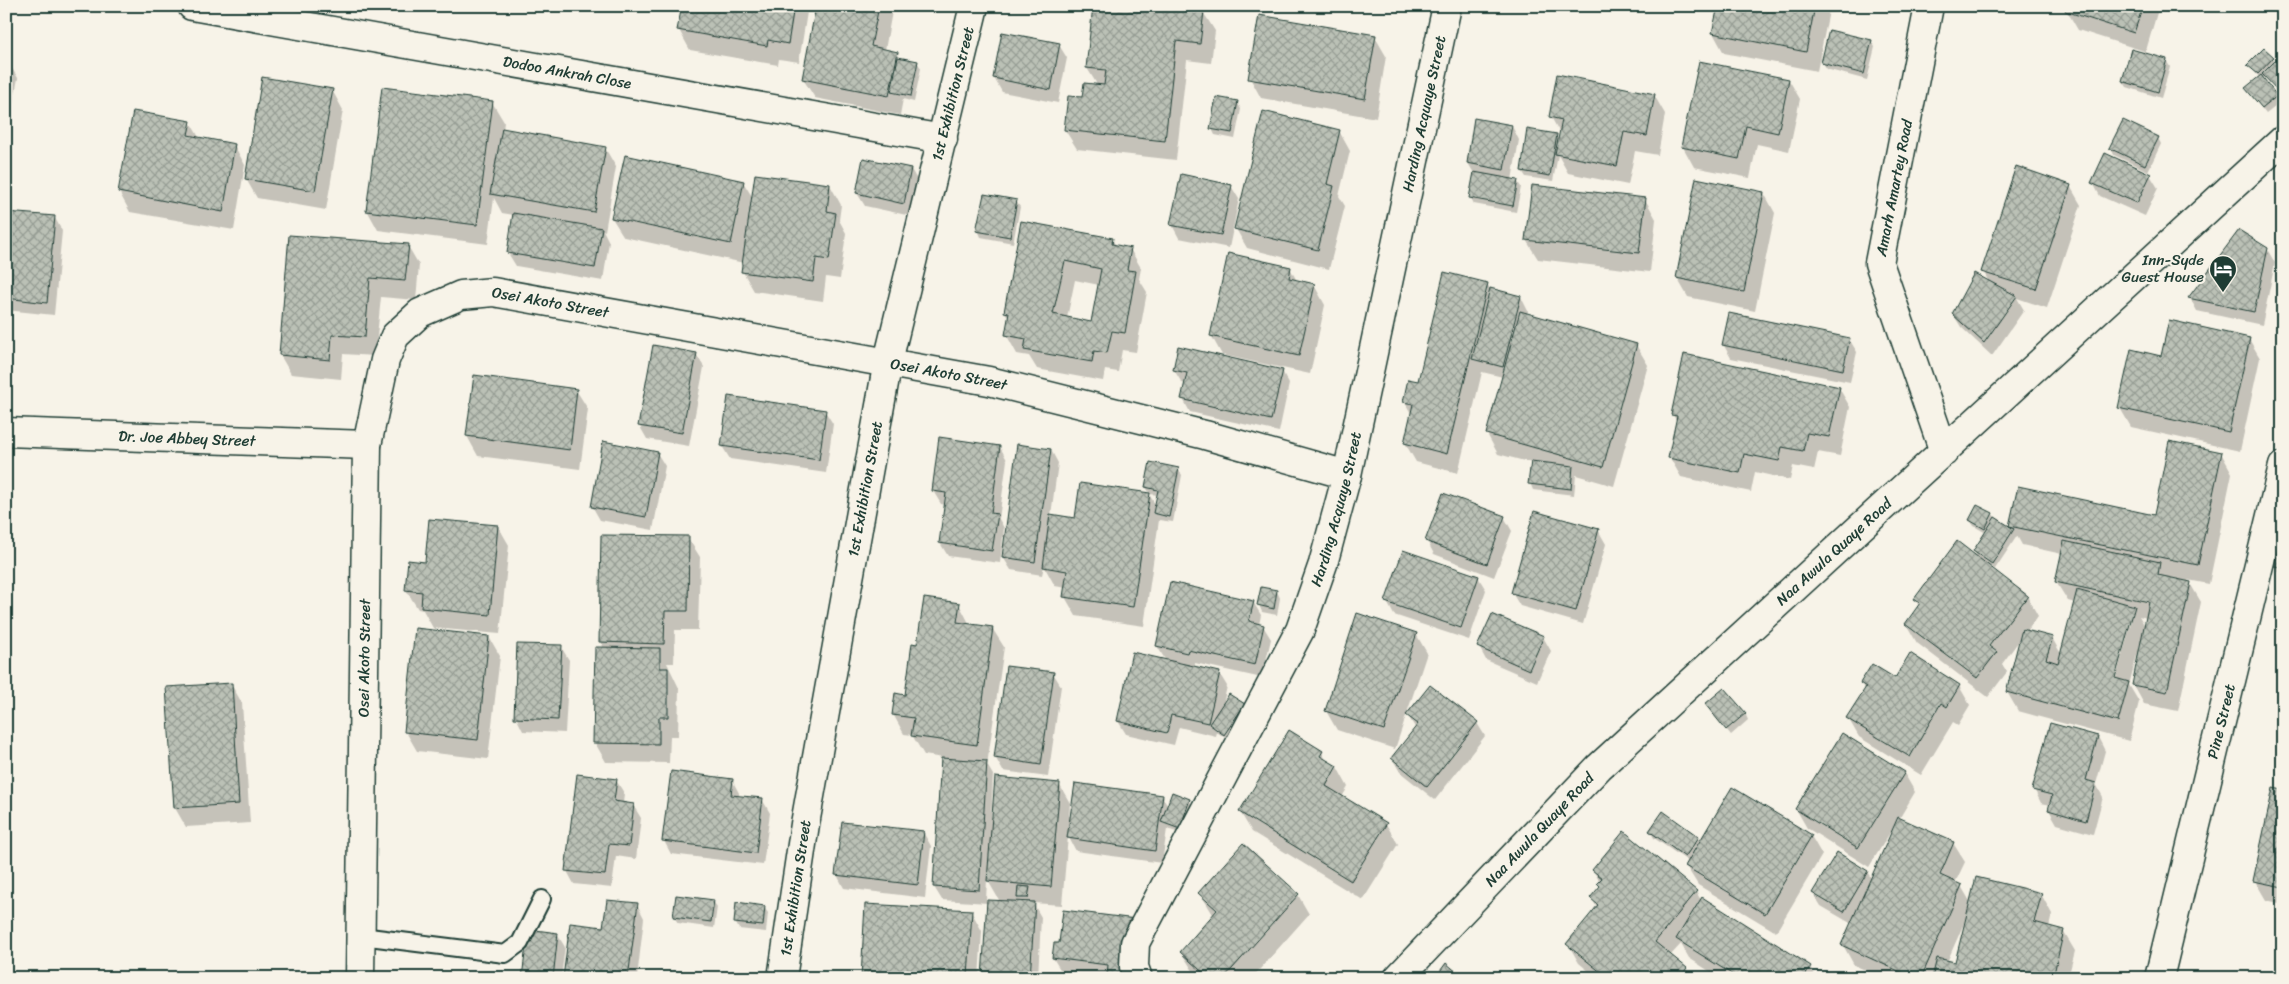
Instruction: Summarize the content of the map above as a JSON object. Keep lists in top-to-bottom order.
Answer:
{
  "streets": {
    "street": [
      "Dodoo Ankrah Close",
      "1st Exhibition Street",
      "Harding Acquaye Street",
      "Amarh Amartey Road",
      "Osei Akoto Street",
      "Dr. Joe Abbey Street",
      "Naa Awula Quaye Road",
      "Pine Street"
    ]
  },
  "crossings": [
    ["Dodoo Ankrah Close", "1st Exhibition Street"],
    ["1st Exhibition Street", "Osei Akoto Street"],
    ["Harding Acquaye Street", "Osei Akoto Street"],
    ["Amarh Amartey Road", "Naa Awula Quaye Road"],
    ["Osei Akoto Street", "Dr. Joe Abbey Street"]
  ],
  "places": {
    "hotel": ["Inn-Syde Guest House"]
  }
}
